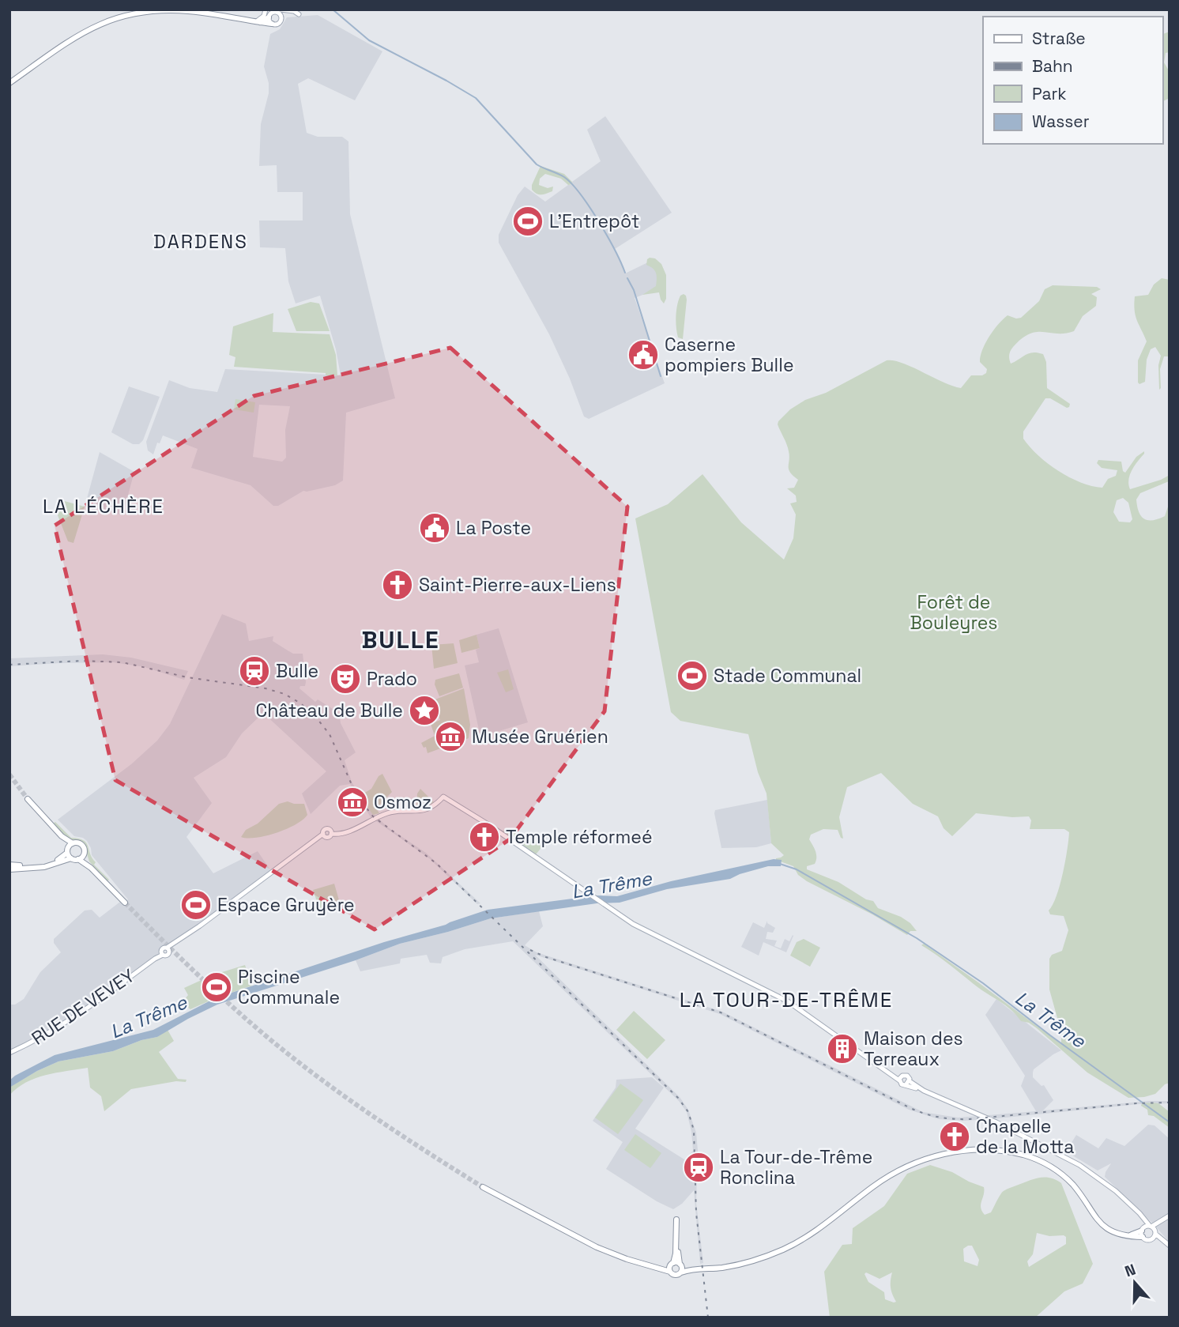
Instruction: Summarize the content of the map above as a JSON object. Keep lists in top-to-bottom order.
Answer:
{
  "streets": {
    "main road": ["RUE DE VEVEY"]
  },
  "districts": [
    "DARDENS",
    "LA LÉCHÈRE",
    "BULLE",
    "LA TOUR-DE-TRÊME"
  ],
  "water": ["La Trême"],
  "parks": ["Forêt de Bouleyres"],
  "places": {
    "sports": [
      "L'Entrepôt",
      "Stade Communal",
      "Espace Gruyère",
      "Piscine Communale"
    ],
    "public building": ["Caserne pompiers Bulle", "La Poste"],
    "church": ["Saint-Pierre-aux-Liens", "Temple réformeé", "Chapelle de la Motta"],
    "station": ["Bulle", "La Tour-de-Trême Ronclina"],
    "theatre": ["Prado"],
    "place": ["Château de Bulle"],
    "museum": ["Musée Gruérien", "Osmoz"],
    "building": ["Maison des Terreaux"]
  },
  "legend": [
    "Straße",
    "Bahn",
    "Park",
    "Wasser"
  ],
  "north": "top"
}
